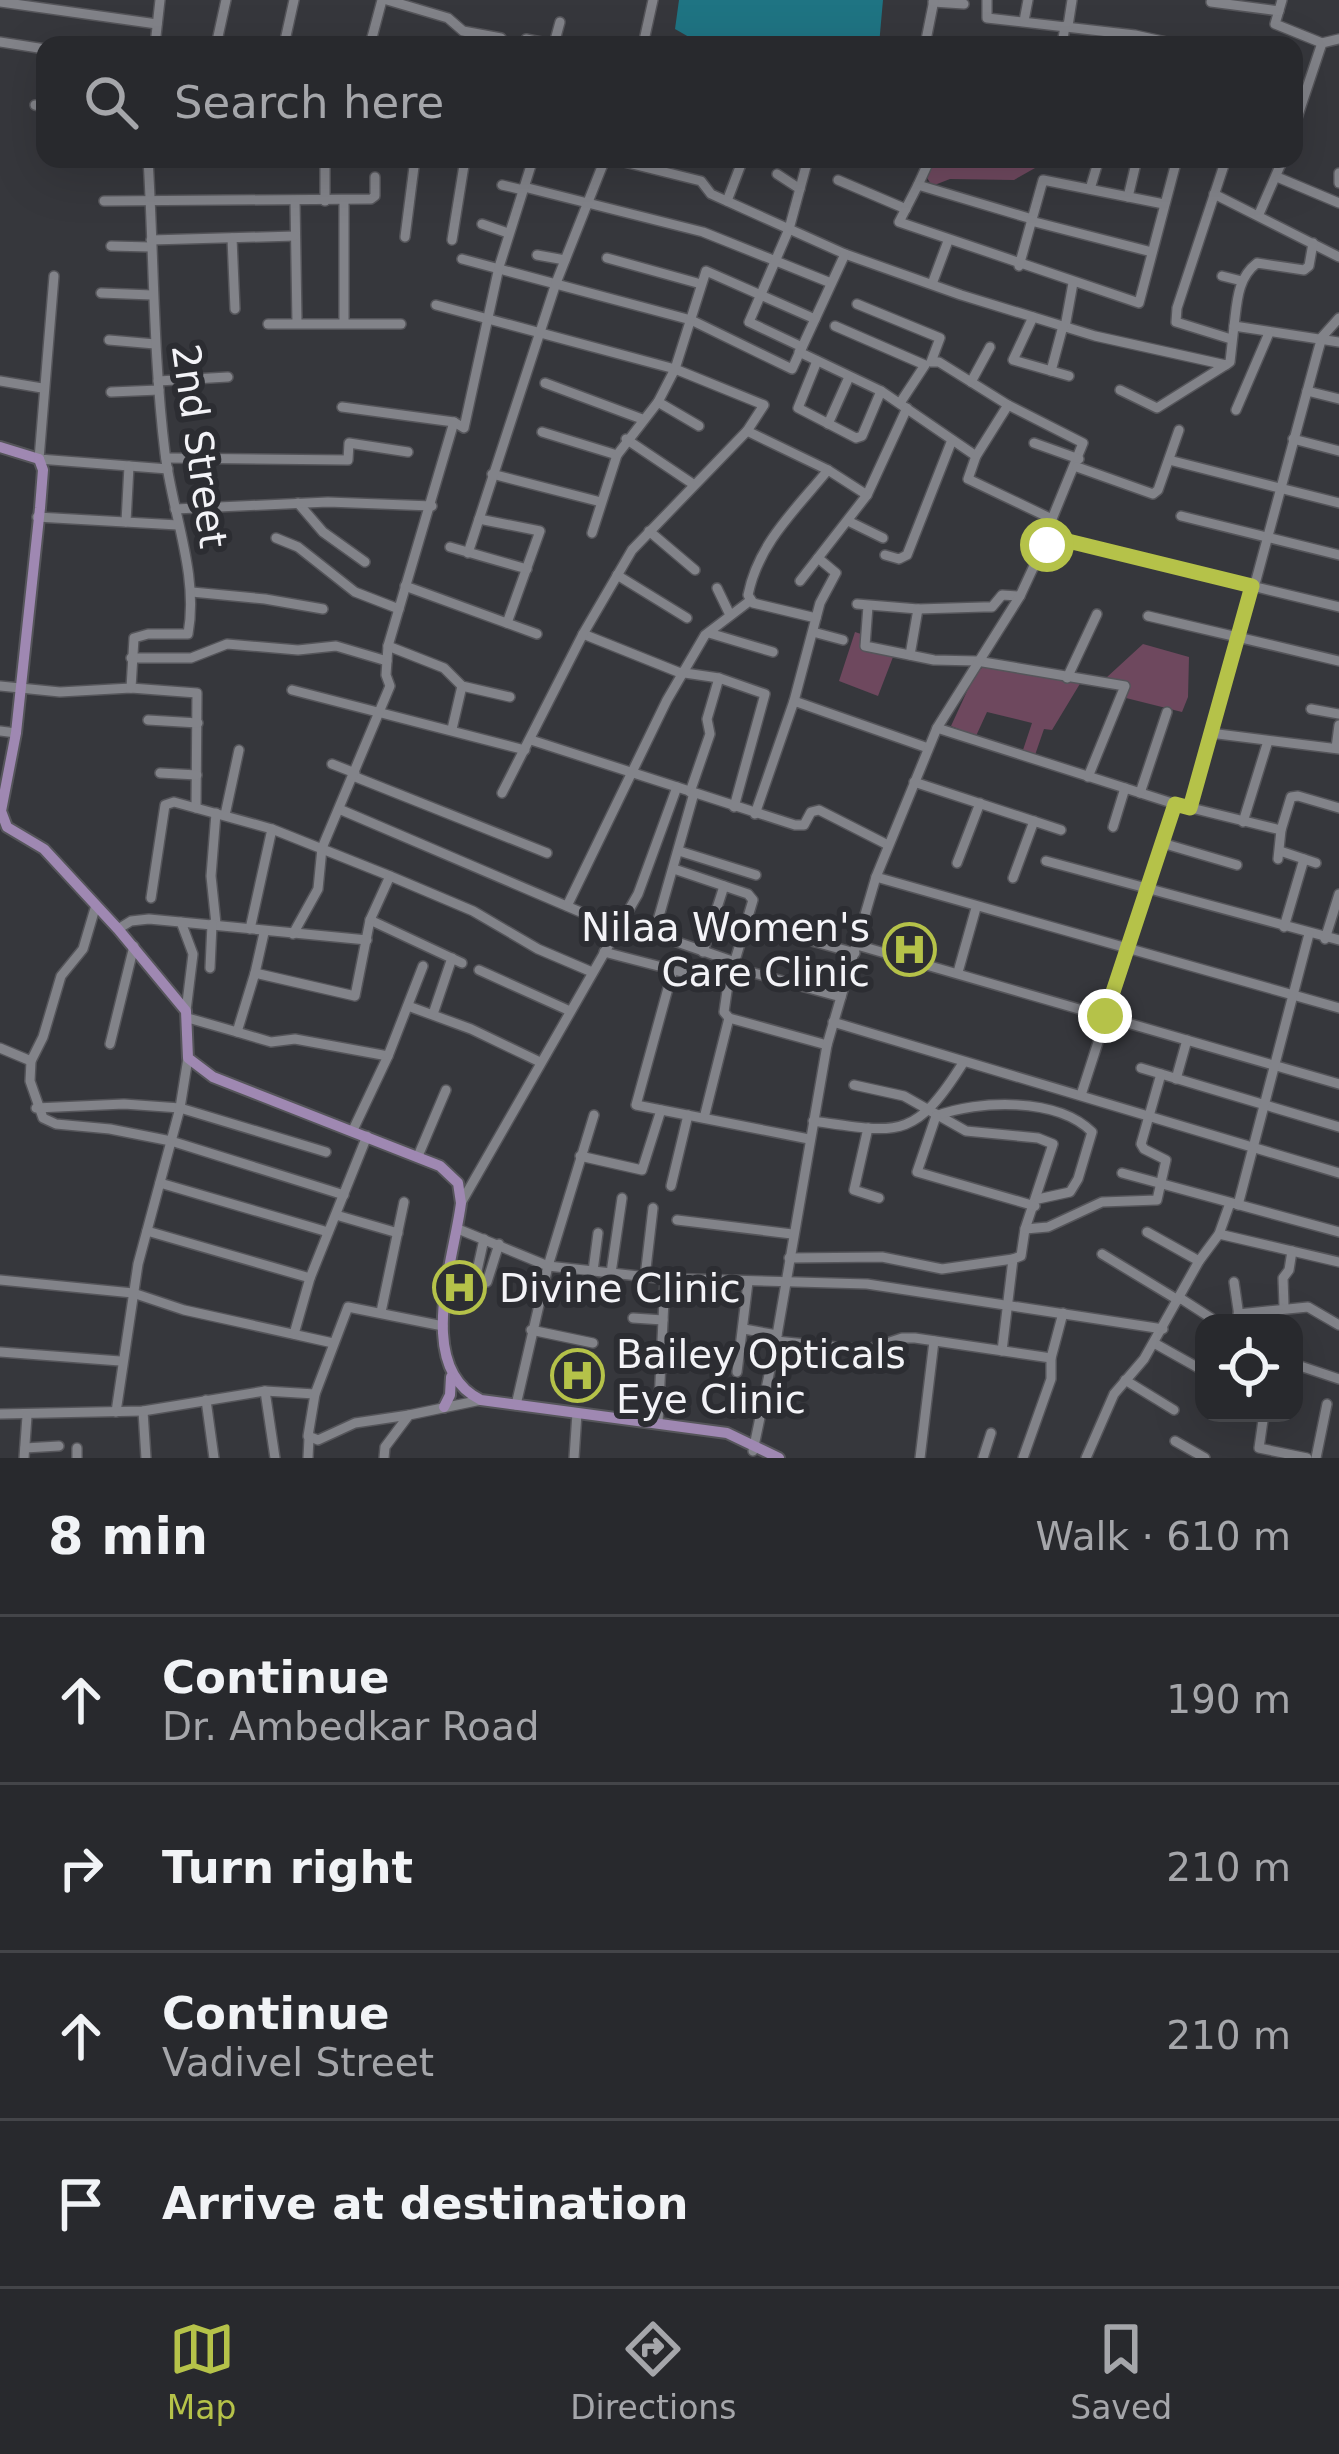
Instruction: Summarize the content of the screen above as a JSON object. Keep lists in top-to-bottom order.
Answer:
{
  "streets": {
    "street": ["2nd Street"]
  },
  "places": {
    "hospital": ["Nilaa Women's Care Clinic", "Divine Clinic", "Bailey Opticals Eye Clinic"]
  },
  "page": {
    "search": "Search here",
    "heading": ["8 min", "Walk · 610 m"],
    "list": [
      ["Continue", "Dr. Ambedkar Road", "190 m"],
      ["Turn right", "210 m"],
      ["Continue", "Vadivel Street", "210 m"],
      "Arrive at destination"
    ],
    "nav": ["Map", "Directions", "Saved"]
  }
}
